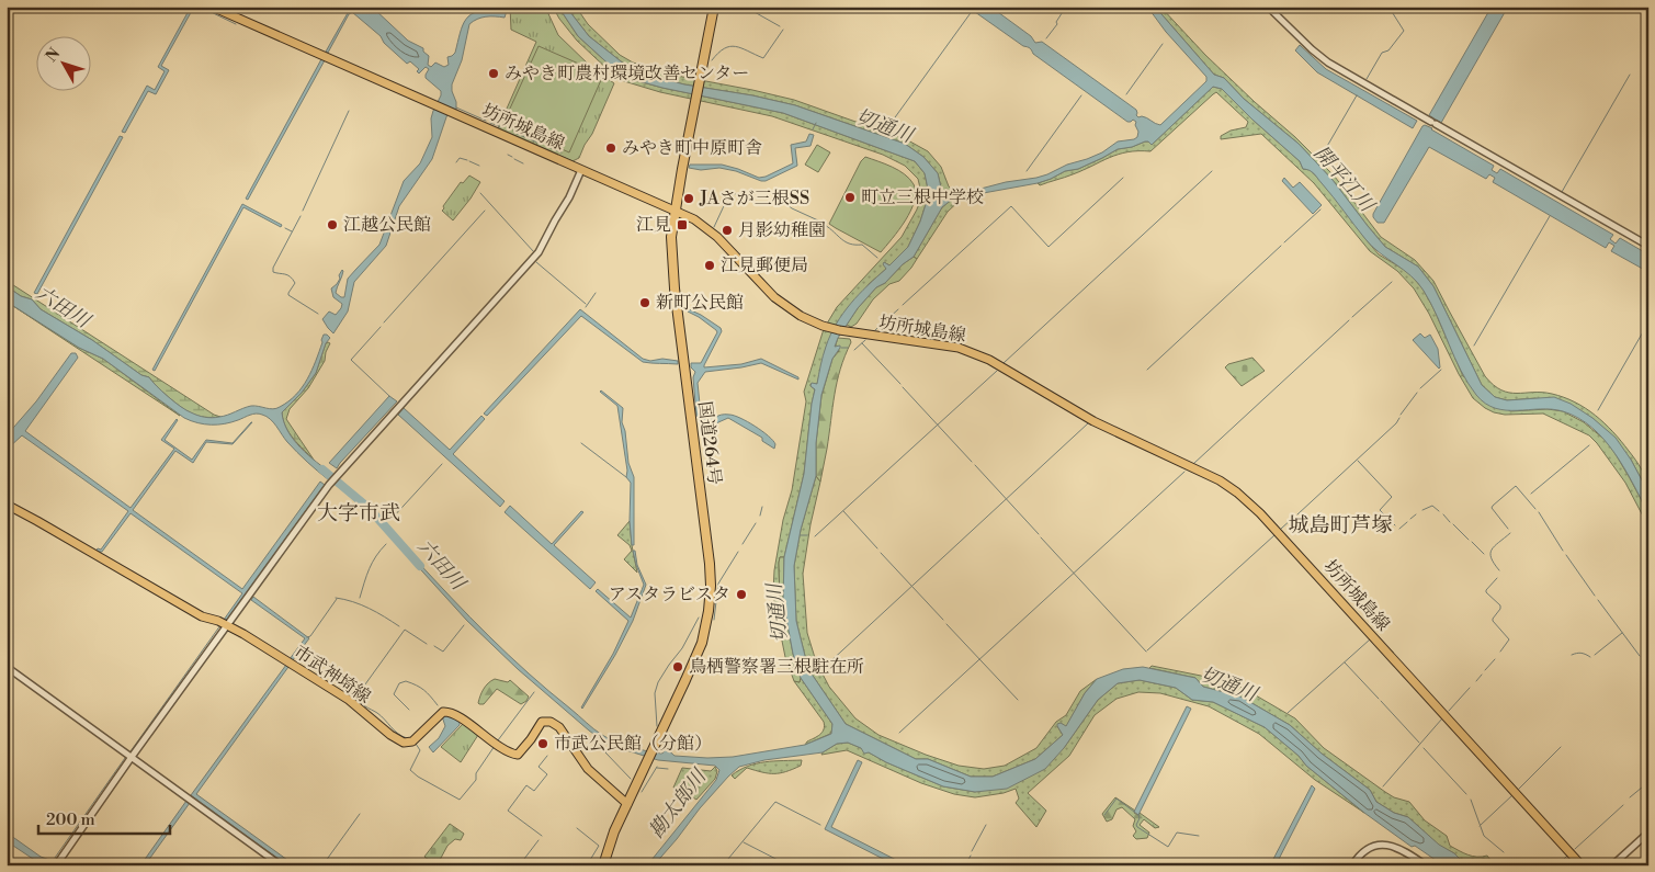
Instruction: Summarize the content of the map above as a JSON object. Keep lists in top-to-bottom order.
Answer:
{
  "streets": {
    "highway": ["国道264号"],
    "main road": ["坊所城島線", "市武神埼線"]
  },
  "crossings": [
    ["坊所城島線", "国道264号"],
    ["国道264号", "市武神埼線"]
  ],
  "districts": ["大字市武", "城島町芦塚"],
  "water": [
    "切通川",
    "開平江川",
    "六田川",
    "勘太郎川"
  ],
  "places": {
    "other": [
      "みやき町農村環境改善センター",
      "みやき町中原町舎",
      "町立三根中学校",
      "JAさが三根SS",
      "江越公民館",
      "月影幼稚園",
      "江見郵便局",
      "新町公民館",
      "アスタラビスタ",
      "鳥栖警察署三根駐在所",
      "市武公民館（分館）"
    ],
    "transit": ["江見"]
  },
  "scale_bar": "200 m",
  "north": "top left"
}
